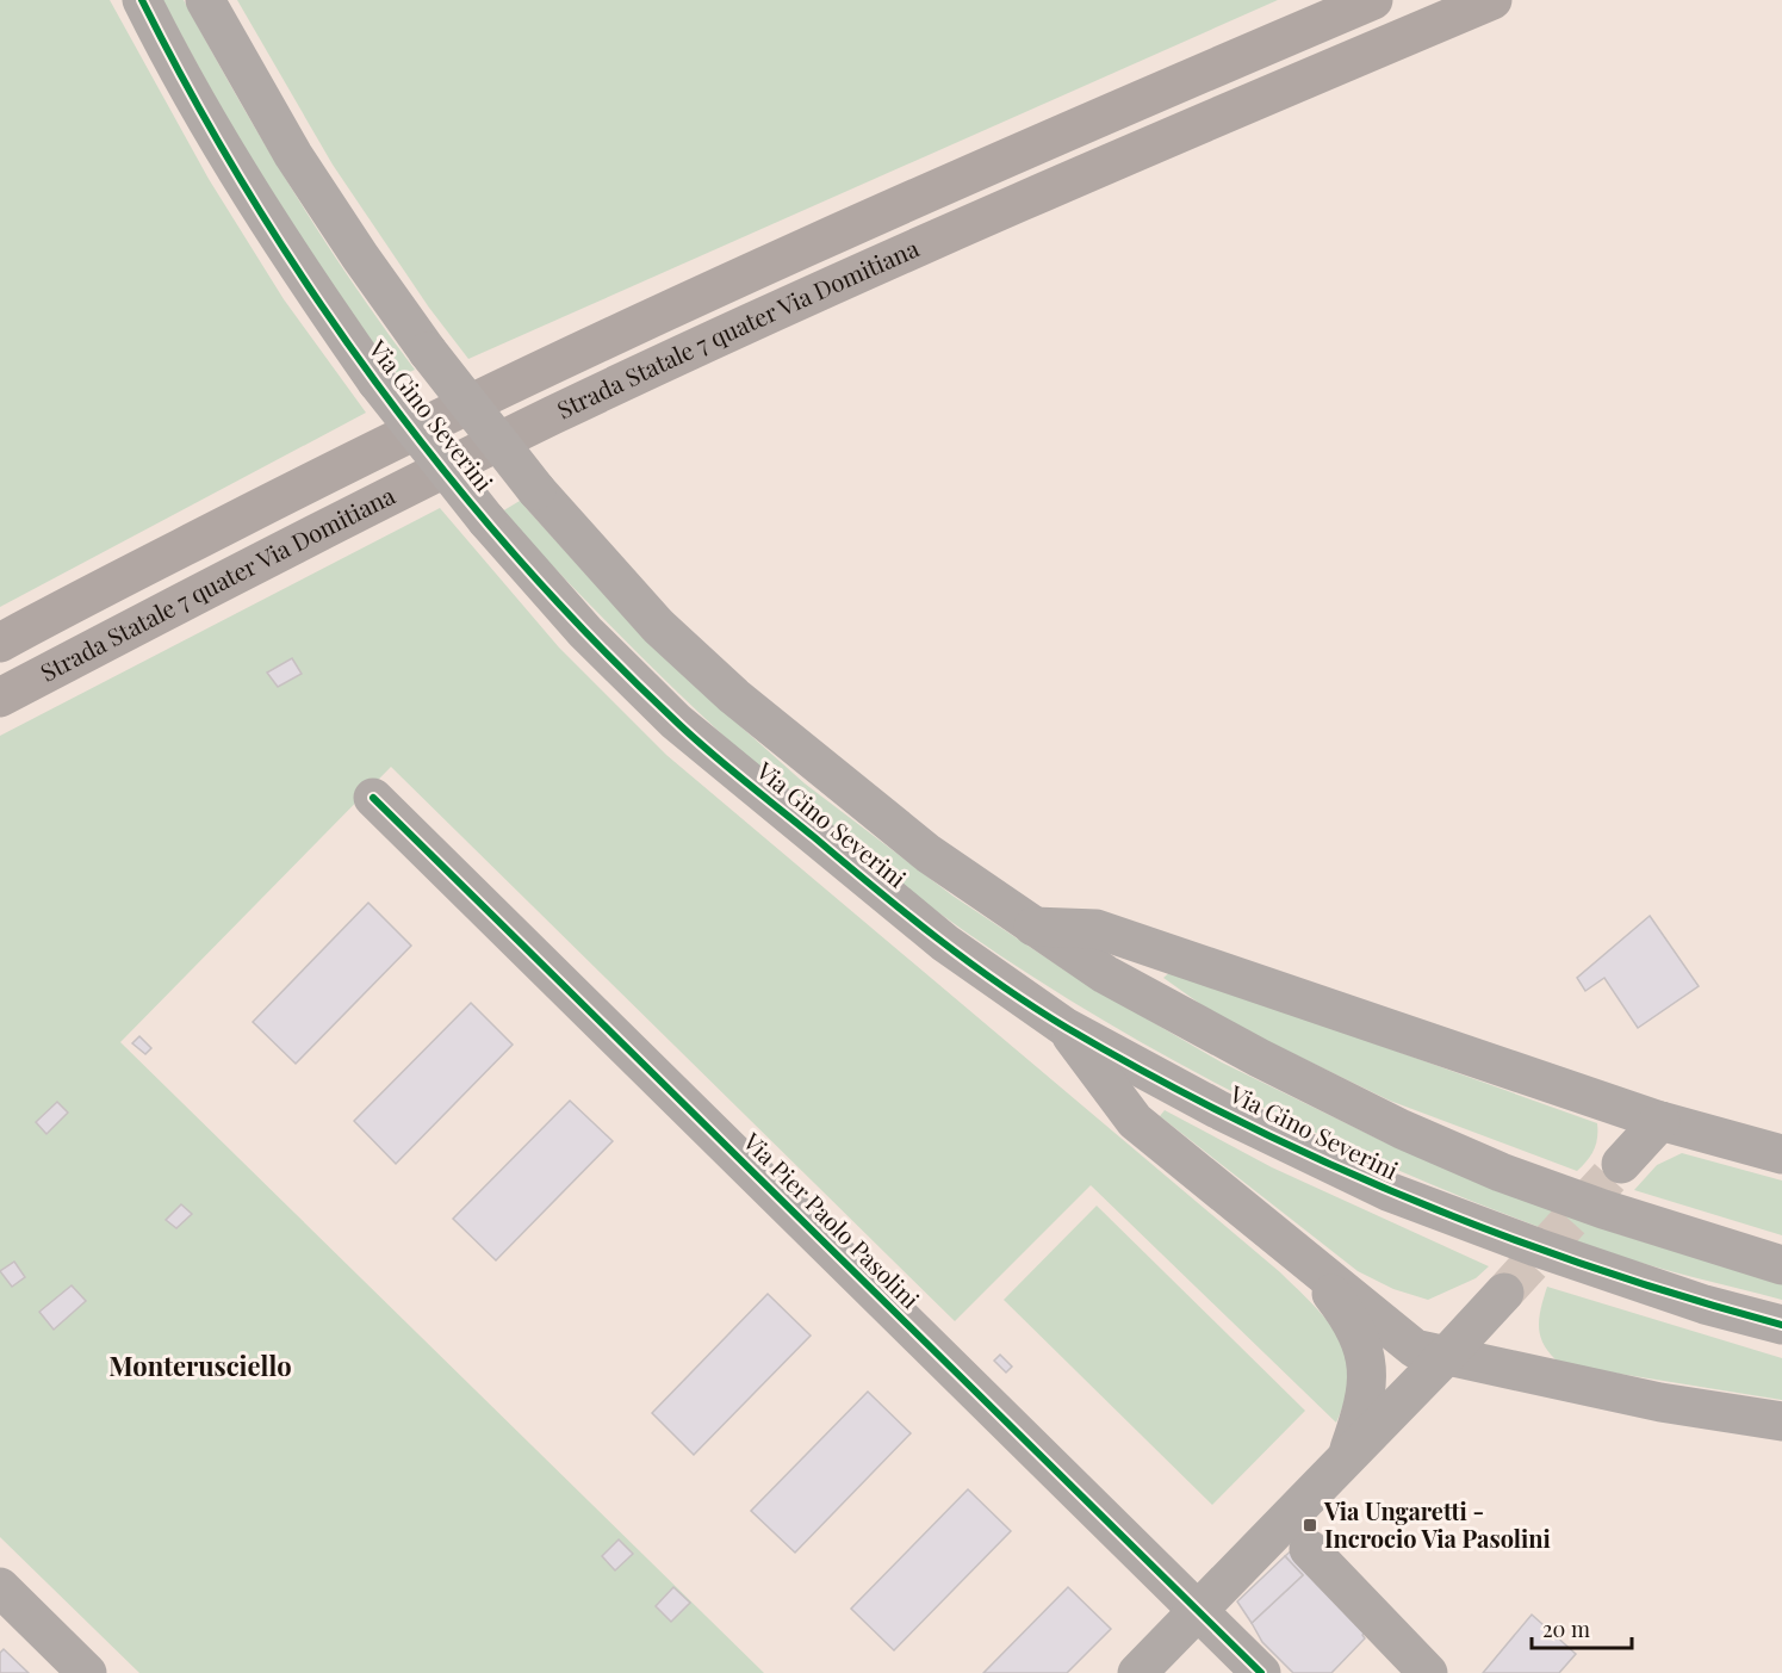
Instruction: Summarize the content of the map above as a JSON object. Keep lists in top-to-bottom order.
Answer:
{
  "streets": {
    "highway": ["Strada Statale 7 quater Via Domitiana"],
    "street": ["Via Gino Severini", "Via Pier Paolo Pasolini"]
  },
  "districts": ["Monterusciello"],
  "places": {
    "transit": ["Via Ungaretti - Incrocio Via Pasolini"]
  },
  "scale_bar": "20 m"
}
